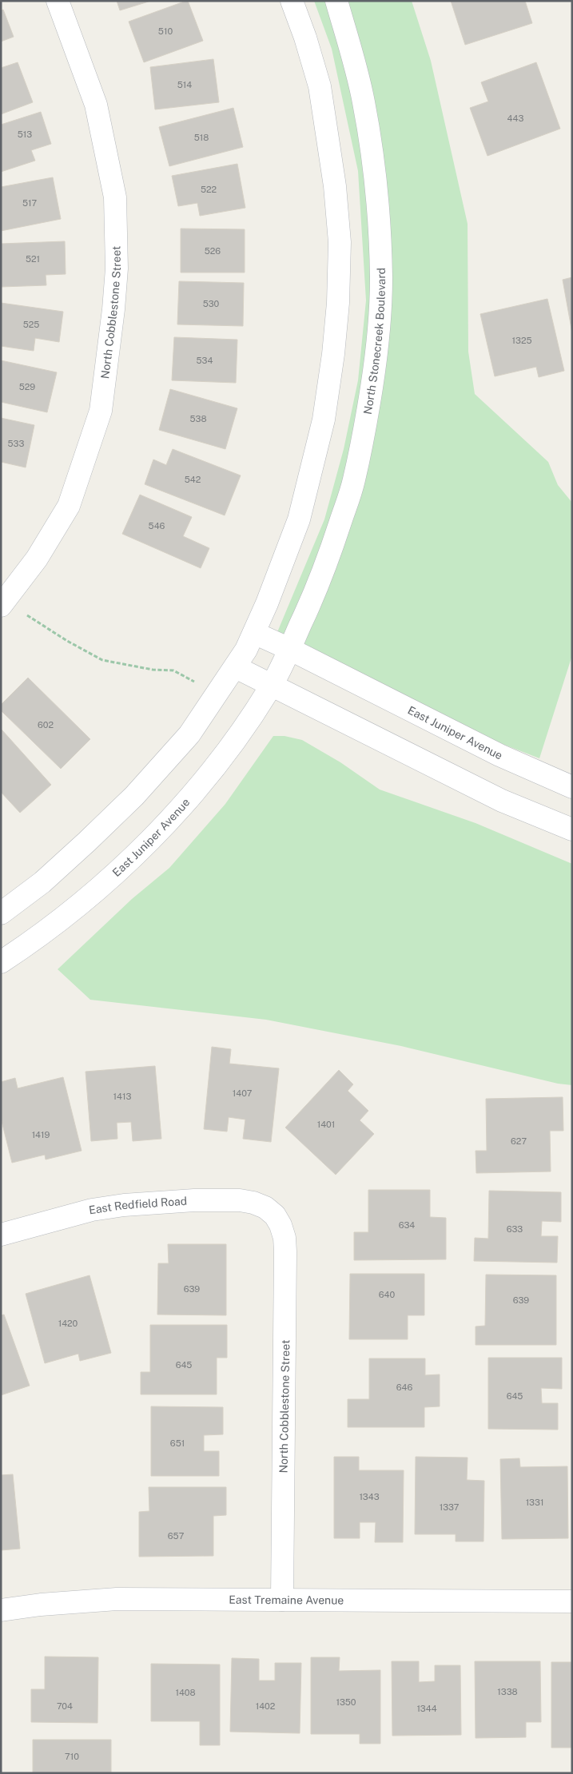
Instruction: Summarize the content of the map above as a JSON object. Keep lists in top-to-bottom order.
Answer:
{
  "streets": {
    "street": [
      "North Cobblestone Street",
      "North Stonecreek Boulevard",
      "East Juniper Avenue",
      "East Redfield Road",
      "East Tremaine Avenue"
    ]
  },
  "crossings": [
    ["North Cobblestone Street", "East Redfield Road"],
    ["North Cobblestone Street", "East Tremaine Avenue"],
    ["North Stonecreek Boulevard", "East Juniper Avenue"]
  ],
  "house_numbers": [
    "510",
    "514",
    "443",
    "513",
    "518",
    "522",
    "517",
    "526",
    "521",
    "530",
    "525",
    "1325",
    "534",
    "529",
    "538",
    "533",
    "542",
    "546",
    "602",
    "1407",
    "1413",
    "1401",
    "1419",
    "627",
    "634",
    "633",
    "639",
    "640",
    "639",
    "1420",
    "645",
    "646",
    "645",
    "651",
    "1343",
    "1331",
    "1337",
    "657",
    "1338",
    "1408",
    "1350",
    "704",
    "1402",
    "1344",
    "710"
  ]
}
